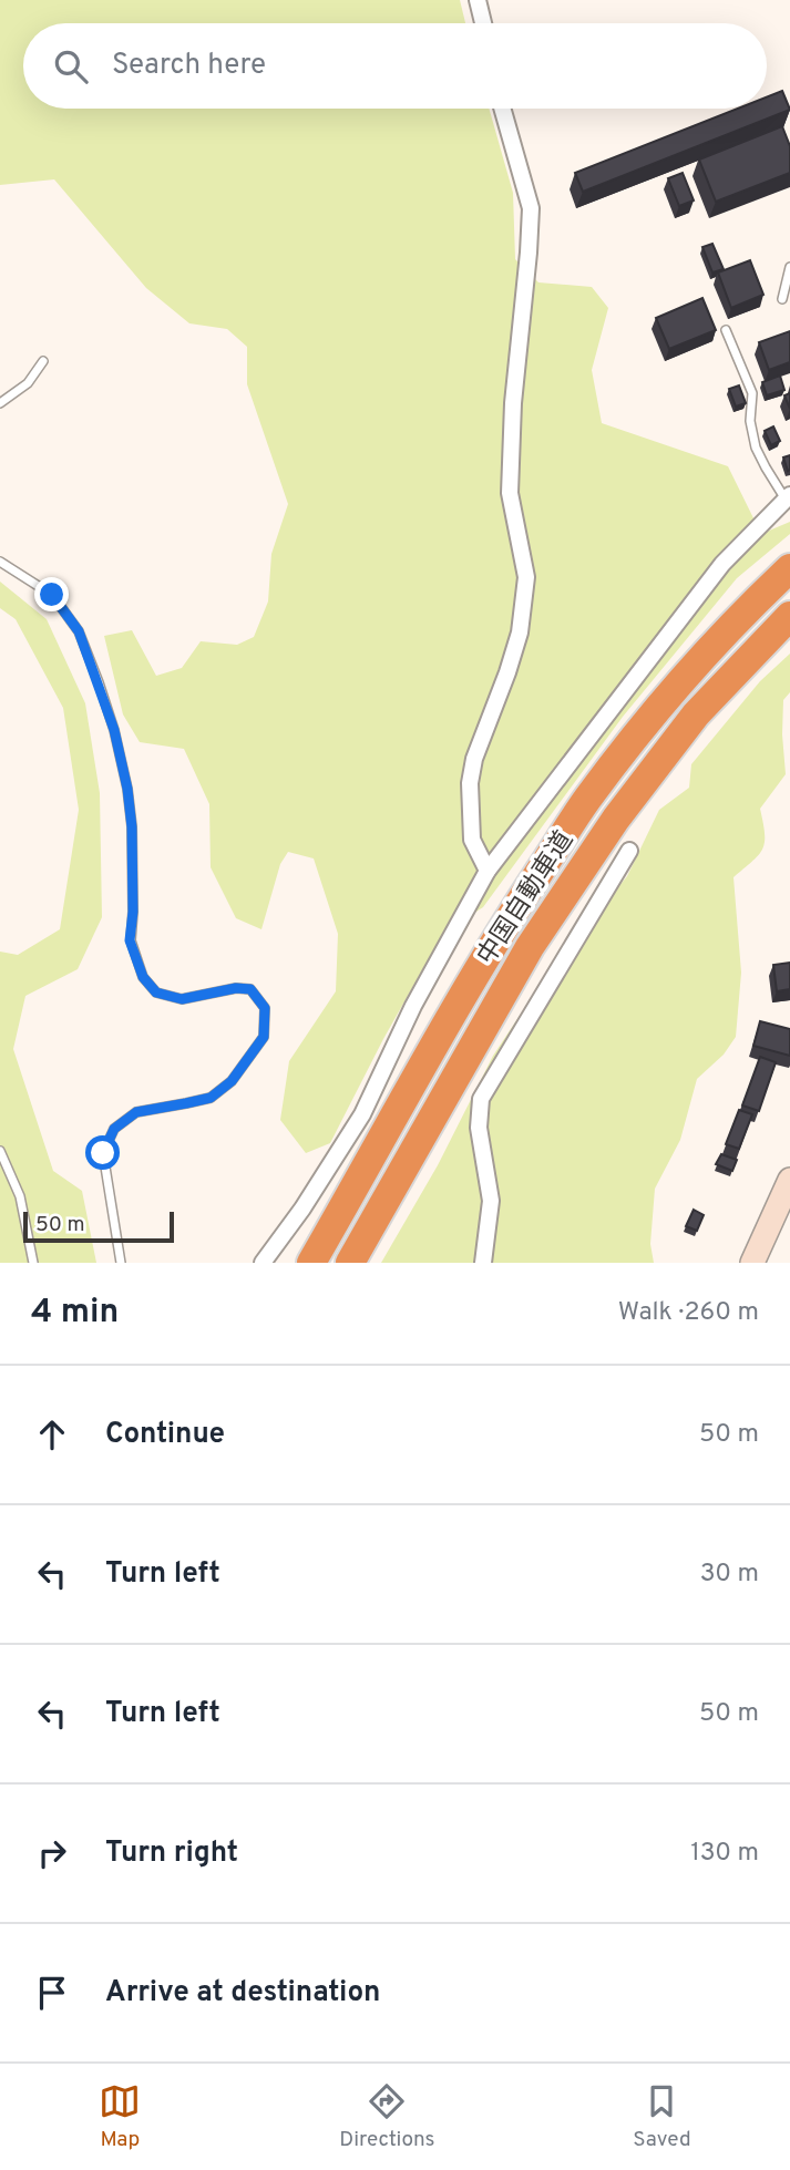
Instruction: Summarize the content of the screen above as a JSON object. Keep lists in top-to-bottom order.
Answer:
{
  "streets": {
    "highway": ["中国自動車道"]
  },
  "scale_bar": "50 m",
  "page": {
    "search": "Search here",
    "scale": "50 m",
    "heading": ["4 min", "Walk · 260 m"],
    "list": [
      ["Continue", "50 m"],
      ["Turn left", "30 m"],
      ["Turn left", "50 m"],
      ["Turn right", "130 m"],
      "Arrive at destination"
    ],
    "nav": ["Map", "Directions", "Saved"]
  }
}
